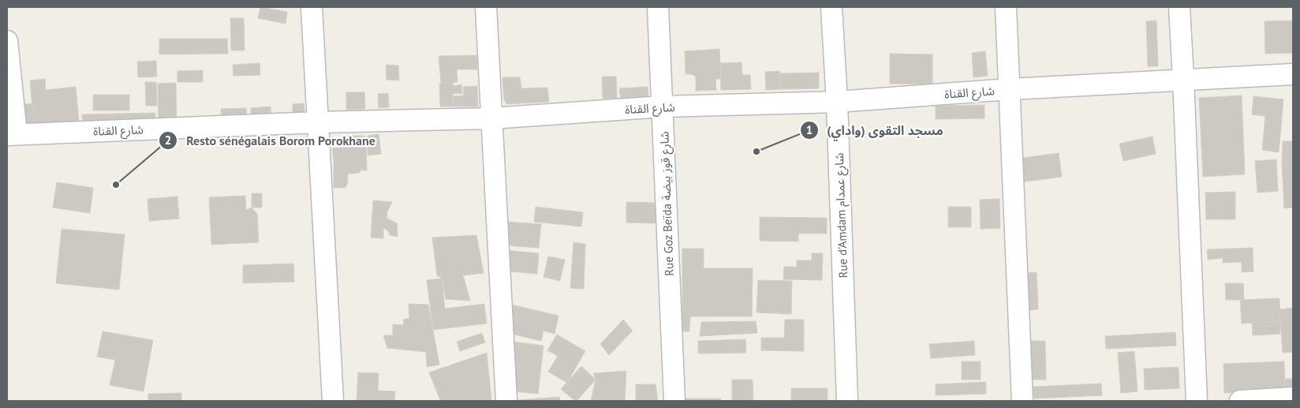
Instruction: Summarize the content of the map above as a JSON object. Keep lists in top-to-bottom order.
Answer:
{
  "streets": {
    "street": ["شارع القناة", "Rue Goz Beïda شارع قوز بيضة", "Rue d'Amdam شارع عمدام"]
  },
  "crossings": [
    ["شارع القناة", "Rue Goz Beïda شارع قوز بيضة"],
    ["شارع القناة", "Rue d'Amdam شارع عمدام"]
  ],
  "places": ["مسجد التقوى (واداي)", "Resto sénégalais Borom Porokhane"]
}
